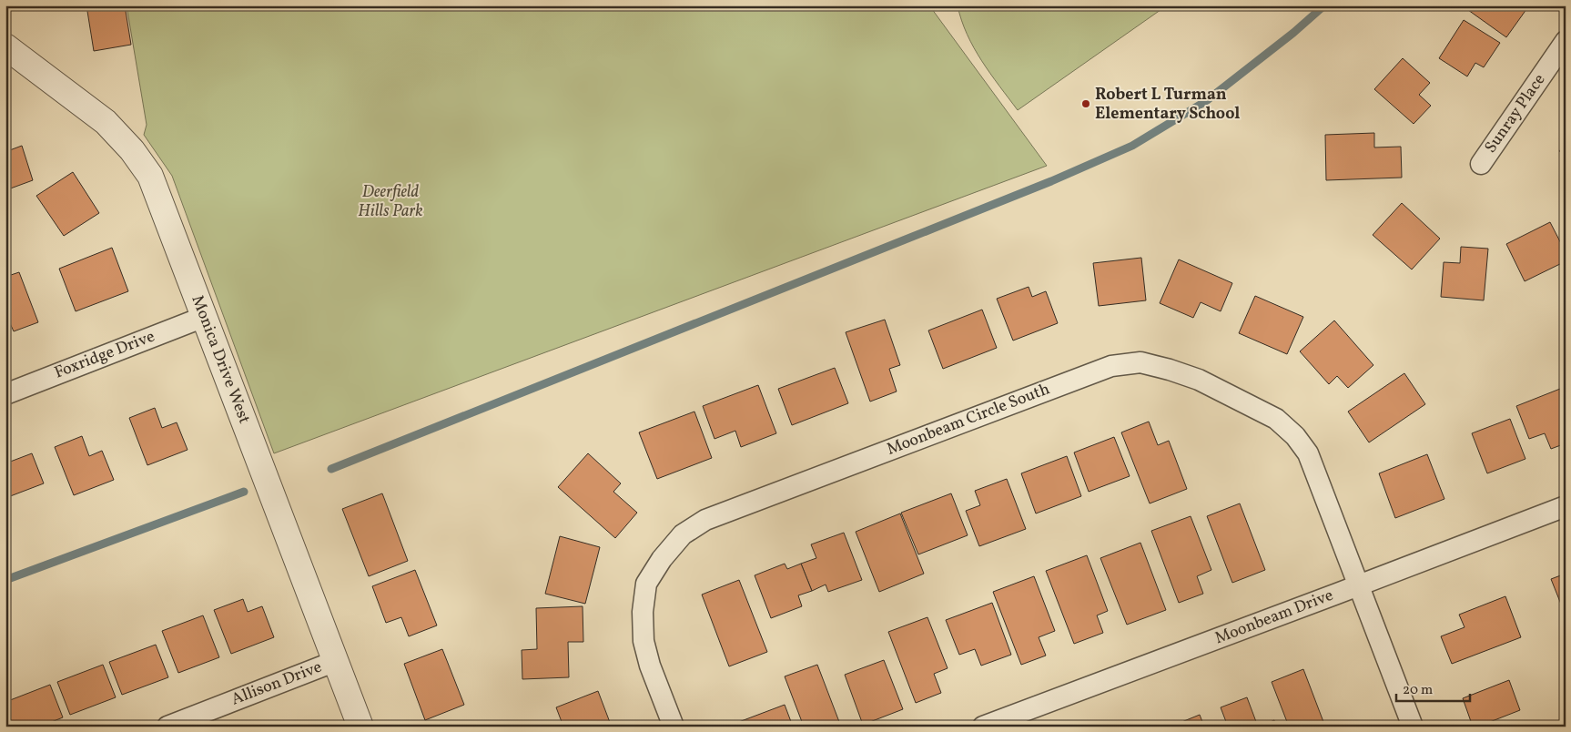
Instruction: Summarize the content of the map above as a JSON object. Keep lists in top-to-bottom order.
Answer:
{
  "streets": {
    "street": [
      "Sunray Place",
      "Foxridge Drive",
      "Monica Drive West",
      "Moonbeam Circle South",
      "Moonbeam Drive",
      "Allison Drive"
    ]
  },
  "crossings": [
    ["Foxridge Drive", "Monica Drive West"],
    ["Monica Drive West", "Allison Drive"],
    ["Moonbeam Circle South", "Moonbeam Drive"]
  ],
  "parks": ["Deerfield Hills Park"],
  "places": ["Robert L Turman Elementary School"],
  "scale_bar": "20 m"
}
